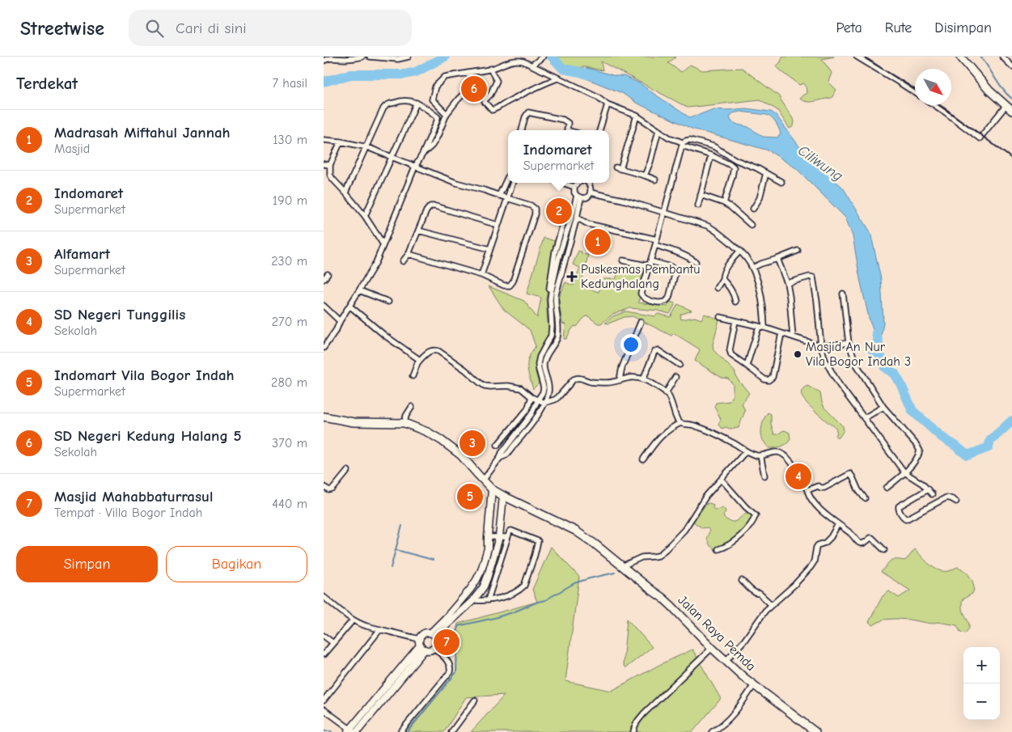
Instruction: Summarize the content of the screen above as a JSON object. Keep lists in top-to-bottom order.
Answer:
{
  "streets": {
    "main road": ["Jalan Raya Pemda"]
  },
  "water": ["Ciliwung"],
  "places": {
    "health": ["Puskesmas Pembantu Kedunghalang"],
    "other": ["Masjid An Nur Vila Bogor Indah 3"]
  },
  "north": "bottom right",
  "page": {
    "header": "Streetwise",
    "search": "Cari di sini",
    "nav": ["Peta", "Rute", "Disimpan"],
    "heading": ["Terdekat", "7 hasil"],
    "pins": [
      "6",
      "2",
      "1",
      "3",
      "4",
      "5",
      "7"
    ],
    "list": [
      {
        "mark": "1",
        "name": "Madrasah Miftahul Jannah",
        "note": "Masjid",
        "value": "130 m"
      },
      {
        "mark": "2",
        "name": "Indomaret",
        "note": "Supermarket",
        "value": "190 m"
      },
      {
        "mark": "3",
        "name": "Alfamart",
        "note": "Supermarket",
        "value": "230 m"
      },
      {
        "mark": "4",
        "name": "SD Negeri Tunggilis",
        "note": "Sekolah",
        "value": "270 m"
      },
      {
        "mark": "5",
        "name": "Indomart Vila Bogor Indah",
        "note": "Supermarket",
        "value": "280 m"
      },
      {
        "mark": "6",
        "name": "SD Negeri Kedung Halang 5",
        "note": "Sekolah",
        "value": "370 m"
      },
      {
        "mark": "7",
        "name": "Masjid Mahabbaturrasul",
        "note": "Tempat · Villa Bogor Indah",
        "value": "440 m"
      }
    ],
    "popup": ["Indomaret", "Supermarket"],
    "buttons": ["Simpan", "Bagikan"],
    "map_buttons": ["+", "−"]
  }
}
